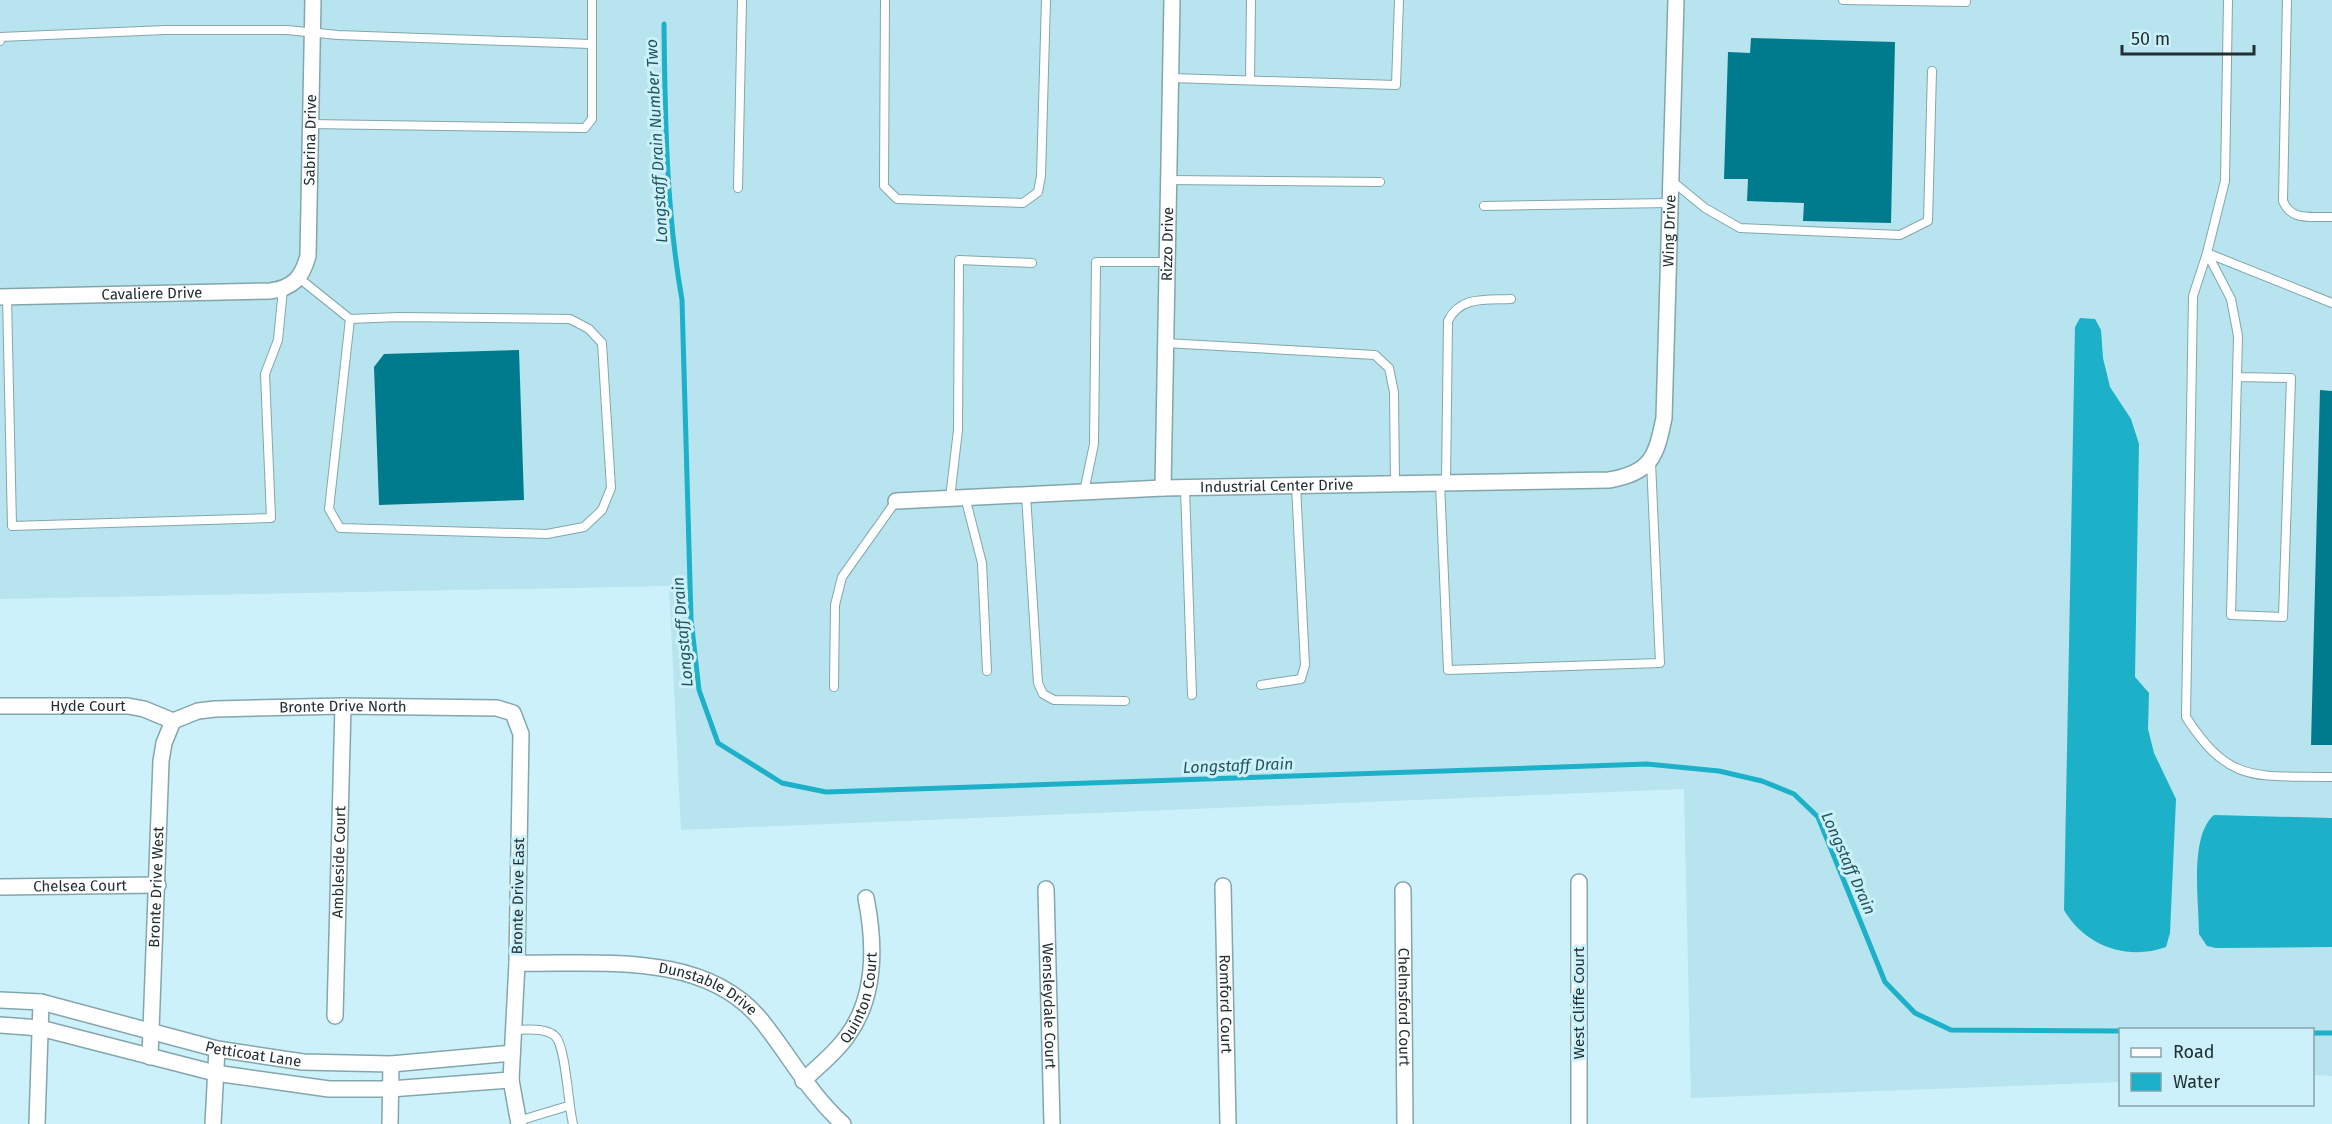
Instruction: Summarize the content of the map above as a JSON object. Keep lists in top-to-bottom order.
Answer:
{
  "streets": {
    "street": [
      "Sabrina Drive",
      "Wing Drive",
      "Rizzo Drive",
      "Cavaliere Drive",
      "Industrial Center Drive",
      "Hyde Court",
      "Bronte Drive North",
      "Ambleside Court",
      "Chelsea Court",
      "Bronte Drive West",
      "Bronte Drive East",
      "Dunstable Drive",
      "Quinton Court",
      "West Cliffe Court",
      "Romford Court",
      "Wensleydale Court",
      "Chelmsford Court",
      "Petticoat Lane"
    ]
  },
  "crossings": [
    ["Wing Drive", "Industrial Center Drive"],
    ["Rizzo Drive", "Industrial Center Drive"],
    ["Hyde Court", "Bronte Drive North"],
    ["Hyde Court", "Bronte Drive West"],
    ["Bronte Drive North", "Ambleside Court"],
    ["Bronte Drive North", "Bronte Drive West"],
    ["Bronte Drive North", "Bronte Drive East"],
    ["Chelsea Court", "Bronte Drive West"],
    ["Bronte Drive West", "Petticoat Lane"],
    ["Bronte Drive East", "Dunstable Drive"],
    ["Bronte Drive East", "Petticoat Lane"],
    ["Dunstable Drive", "Quinton Court"]
  ],
  "water": ["Longstaff Drain Number Two", "Longstaff Drain"],
  "legend": ["Road", "Water"],
  "scale_bar": "50 m"
}
